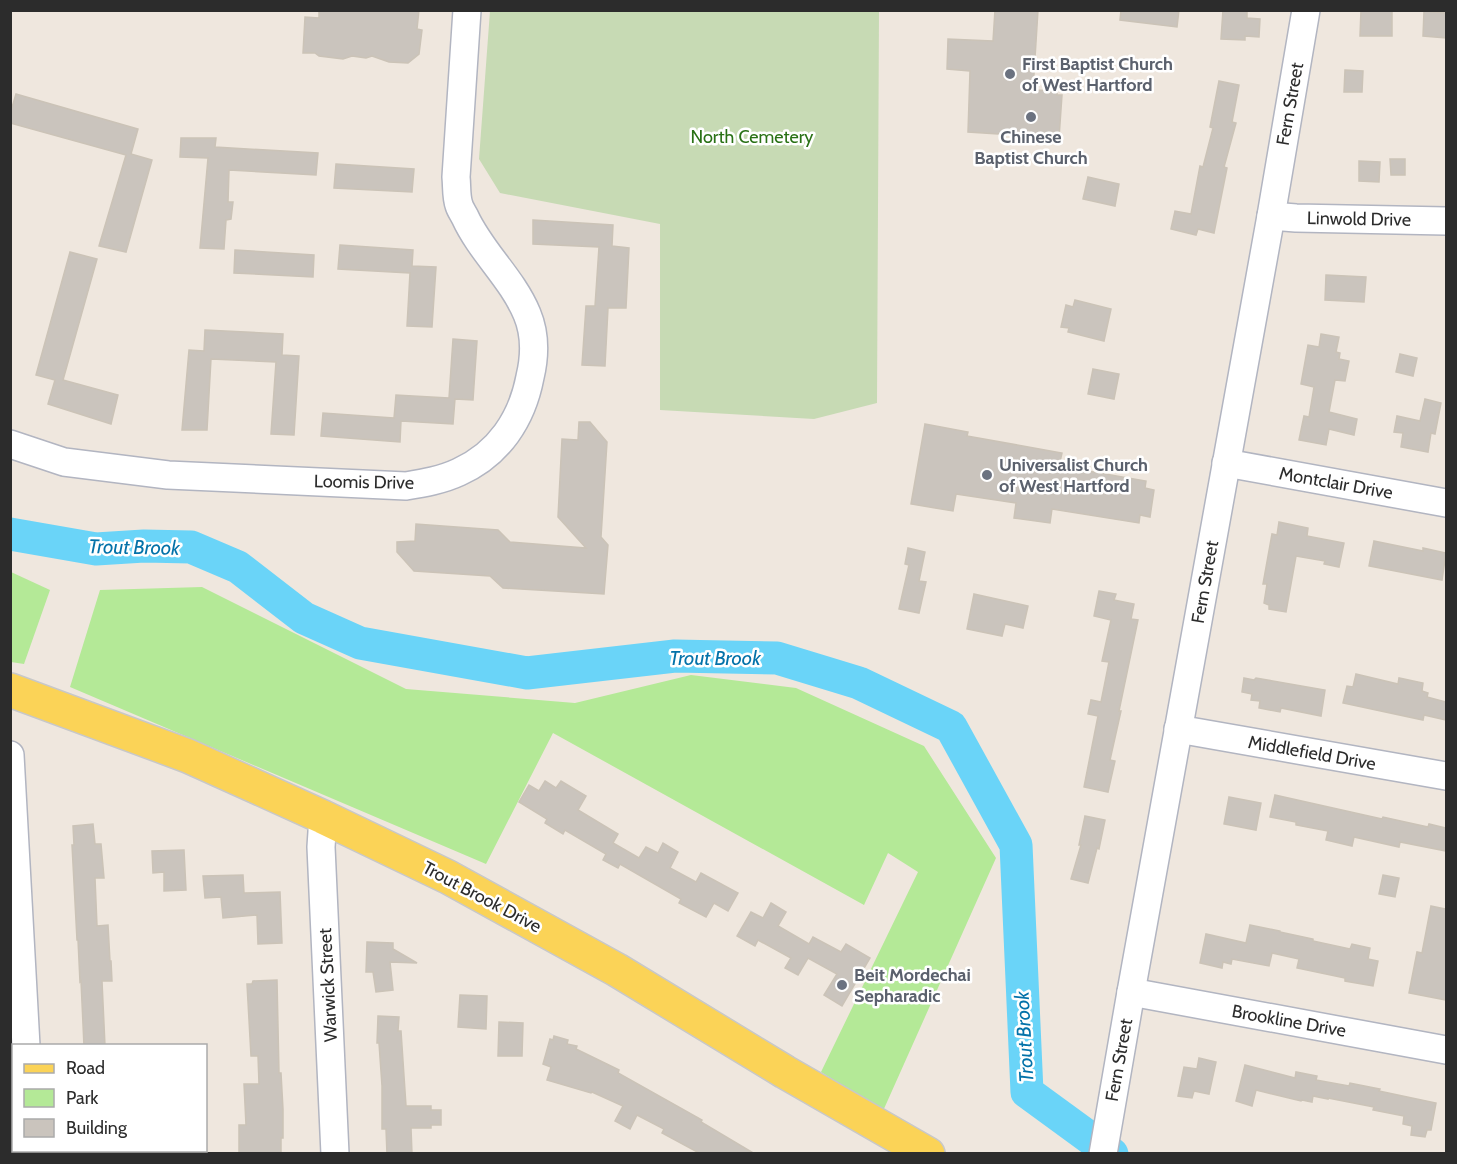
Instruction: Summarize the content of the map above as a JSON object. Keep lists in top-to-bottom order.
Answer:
{
  "streets": {
    "main road": ["Trout Brook Drive"],
    "street": [
      "Fern Street",
      "Linwold Drive",
      "Loomis Drive",
      "Montclair Drive",
      "Middlefield Drive",
      "Warwick Street",
      "Brookline Drive"
    ]
  },
  "crossings": [
    ["Fern Street", "Linwold Drive"],
    ["Fern Street", "Montclair Drive"],
    ["Fern Street", "Middlefield Drive"],
    ["Fern Street", "Brookline Drive"],
    ["Trout Brook Drive", "Warwick Street"]
  ],
  "water": ["Trout Brook"],
  "parks": ["North Cemetery"],
  "places": [
    "First Baptist Church of West Hartford",
    "Chinese Baptist Church",
    "Universalist Church of West Hartford",
    "Beit Mordechai Sepharadic"
  ],
  "legend": ["Road", "Park", "Building"]
}
